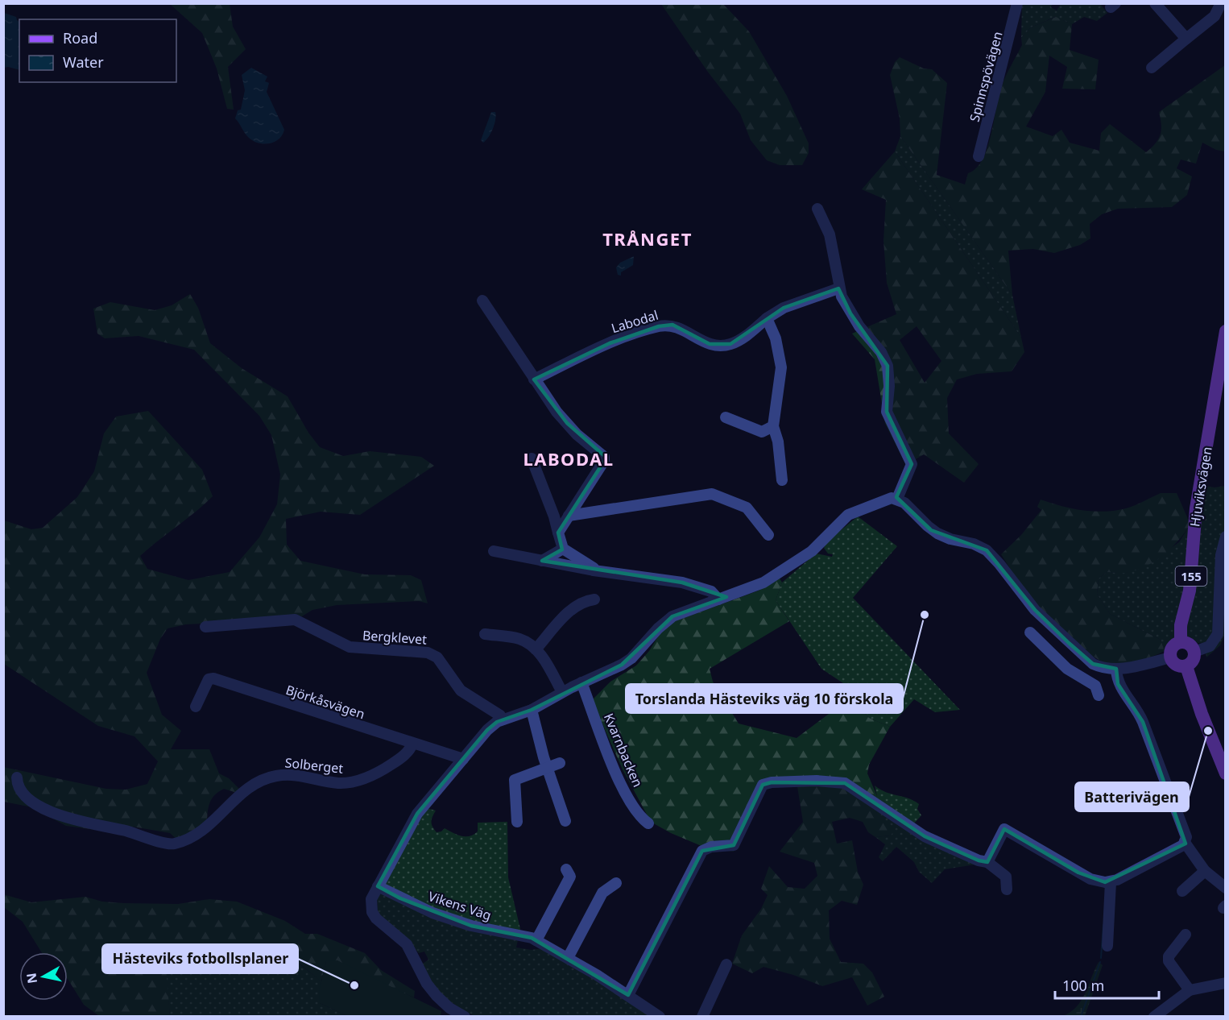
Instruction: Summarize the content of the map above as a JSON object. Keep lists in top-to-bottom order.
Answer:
{
  "streets": {
    "main road": ["Hjuviksvägen", "155"],
    "street": [
      "Spinnspövägen",
      "Labodal",
      "Bergklevet",
      "Björkåsvägen",
      "Kvarnbacken",
      "Solberget",
      "Vikens Väg"
    ]
  },
  "crossings": [
    ["Björkåsvägen", "Solberget"]
  ],
  "districts": ["TRÅNGET", "LABODAL"],
  "places": ["Torslanda Hästeviks väg 10 förskola", "Batterivägen", "Hästeviks fotbollsplaner"],
  "legend": ["Road", "Water"],
  "scale_bar": "100 m",
  "north": "left"
}
